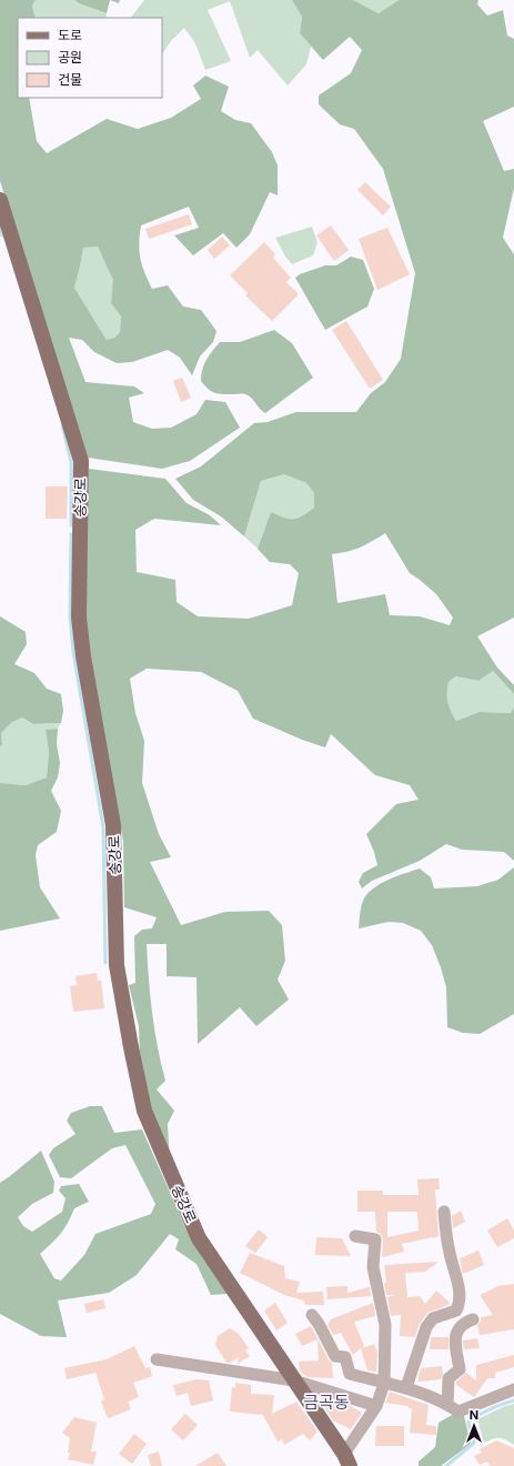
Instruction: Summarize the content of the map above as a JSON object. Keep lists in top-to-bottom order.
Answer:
{
  "streets": {
    "main road": ["송강로"]
  },
  "districts": ["금곡동"],
  "legend": ["도로", "공원", "건물"],
  "north": "top"
}
